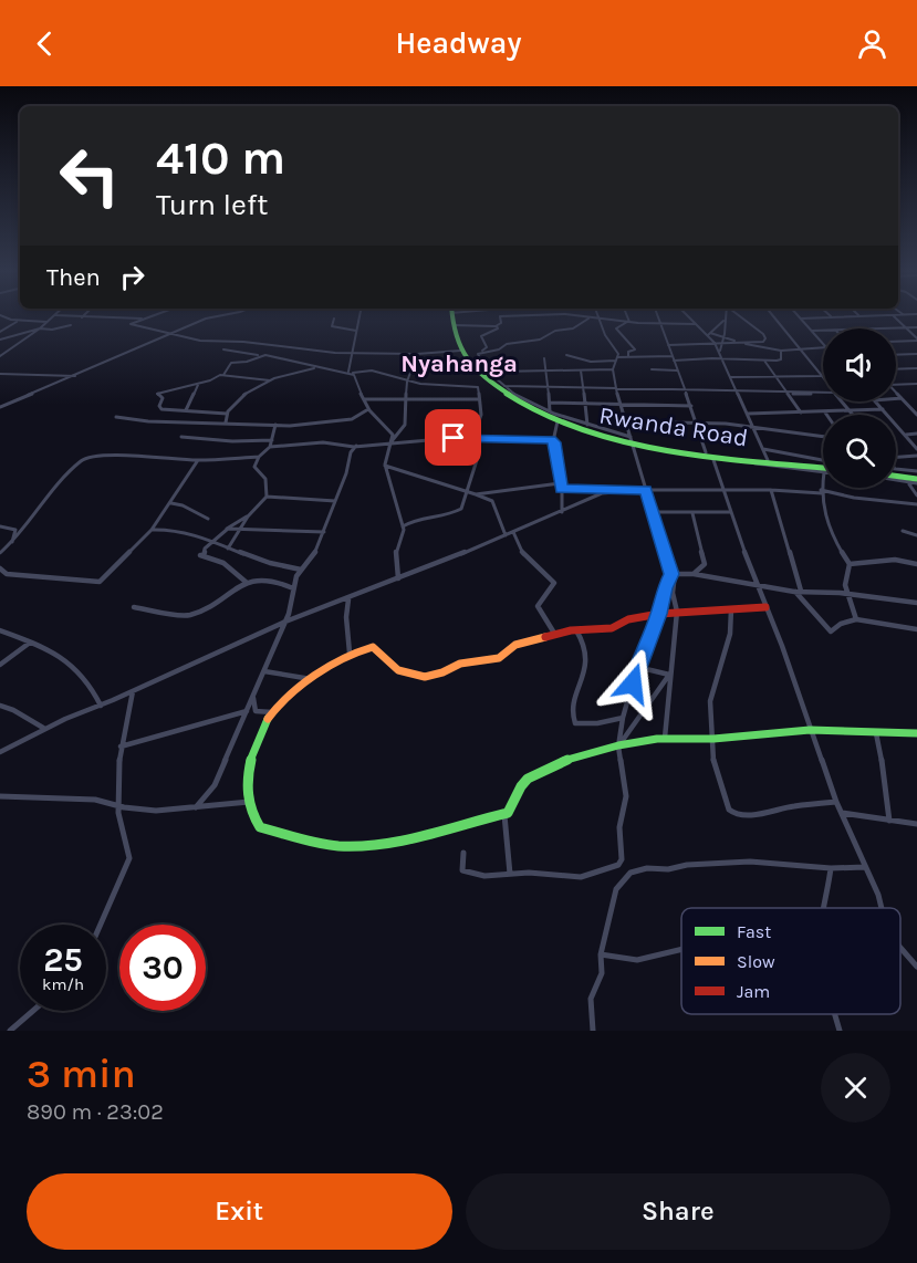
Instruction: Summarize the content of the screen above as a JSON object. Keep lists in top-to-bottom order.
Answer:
{
  "streets": {
    "main road": ["Rwanda Road"]
  },
  "districts": ["Nyahanga"],
  "legend": ["Fast", "Slow", "Jam"],
  "page": {
    "header": "Headway",
    "turn": ["410 m", "Turn left"],
    "then": "Then",
    "speed": "25 km/h",
    "limit": "30",
    "heading": ["3 min", "890 m · 23:02"],
    "buttons": ["Exit", "Share"]
  }
}
